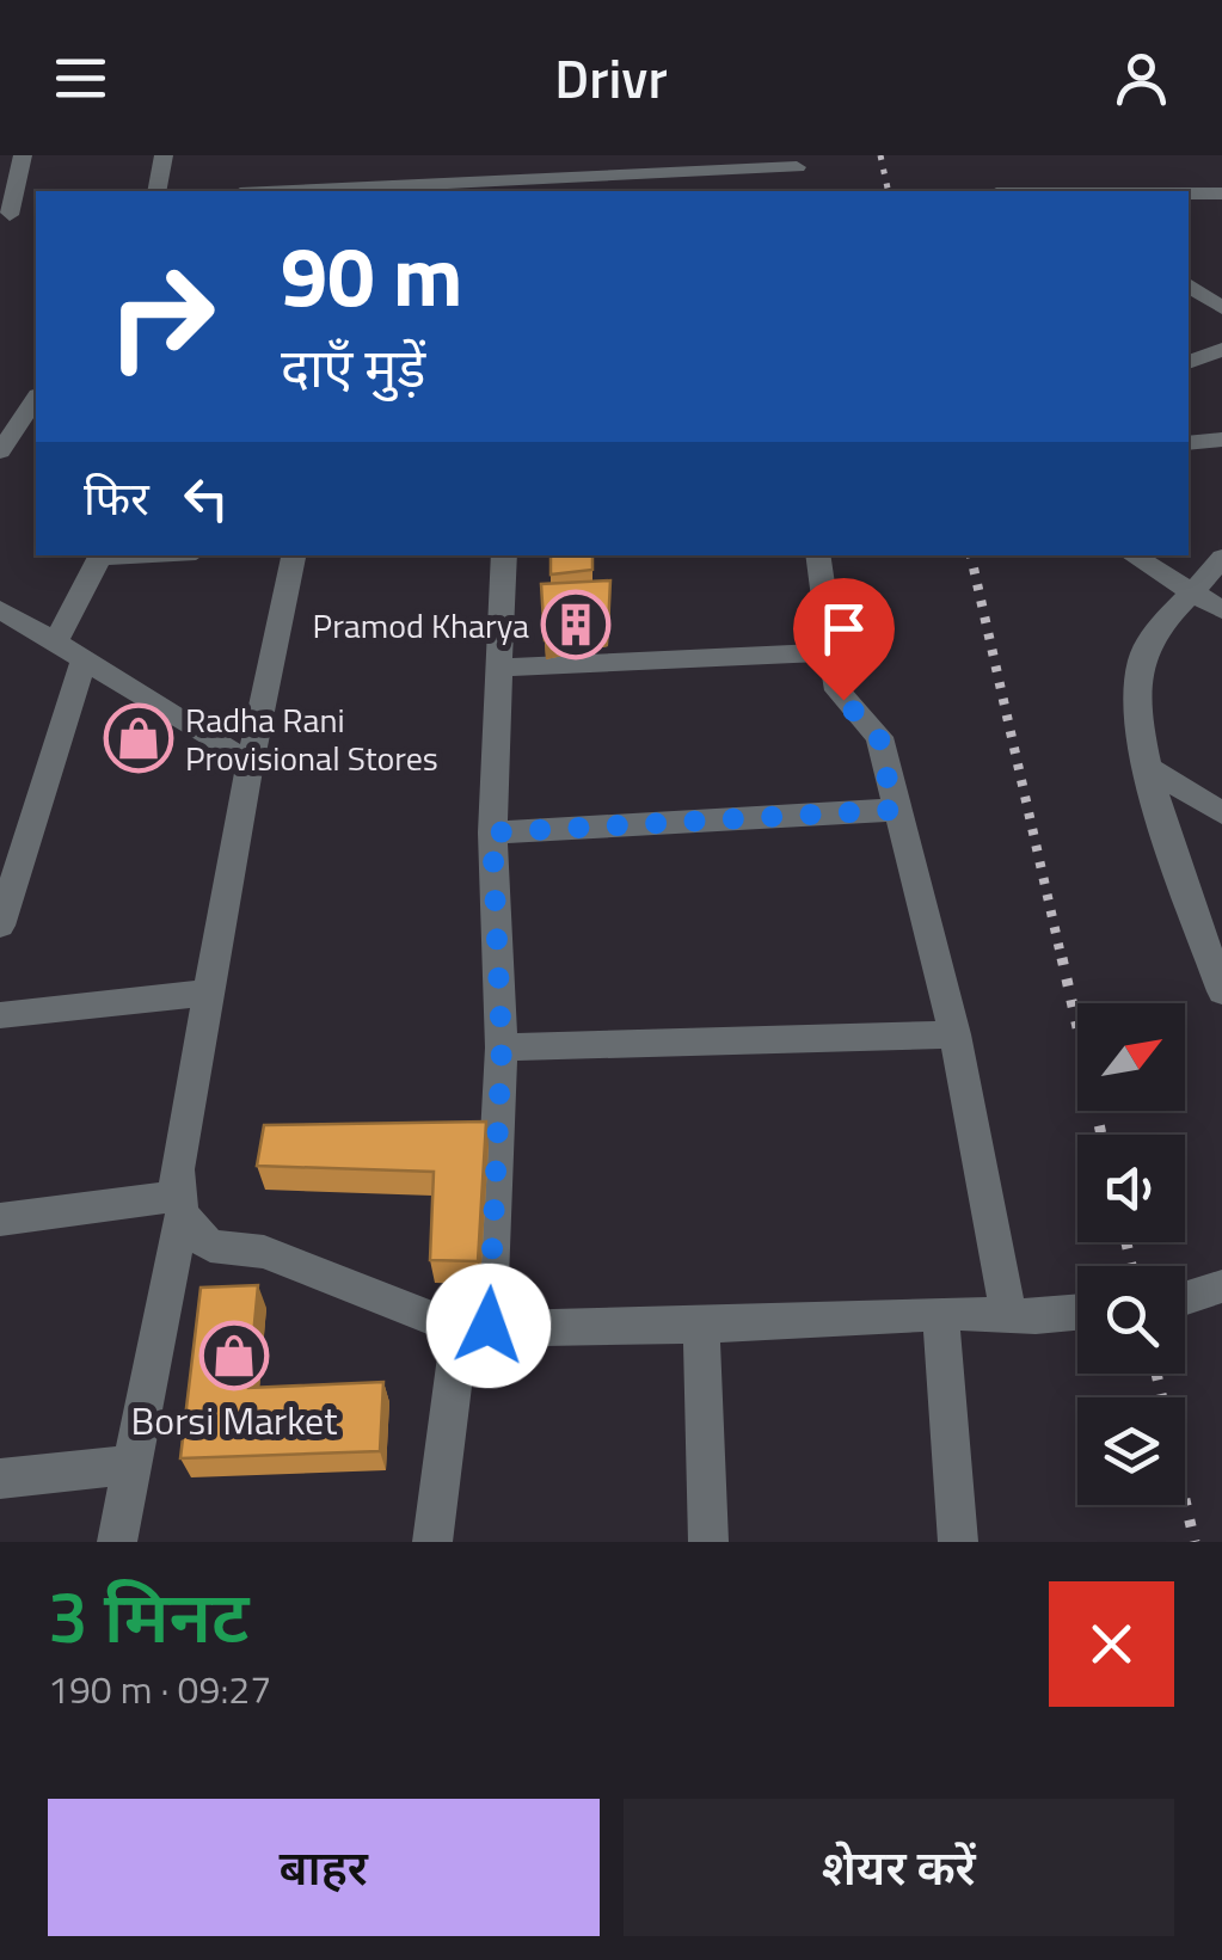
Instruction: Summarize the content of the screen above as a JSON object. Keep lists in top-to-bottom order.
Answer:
{
  "places": {
    "building": ["Pramod Kharya"],
    "shop": ["Radha Rani Provisional Stores", "Borsi Market"]
  },
  "north": "top right",
  "page": {
    "header": "Drivr",
    "turn": ["90 m", "दाएँ मुड़ें"],
    "then": "फिर",
    "heading": ["3 मिनट", "190 m · 09:27"],
    "buttons": ["बाहर", "शेयर करें"]
  }
}
